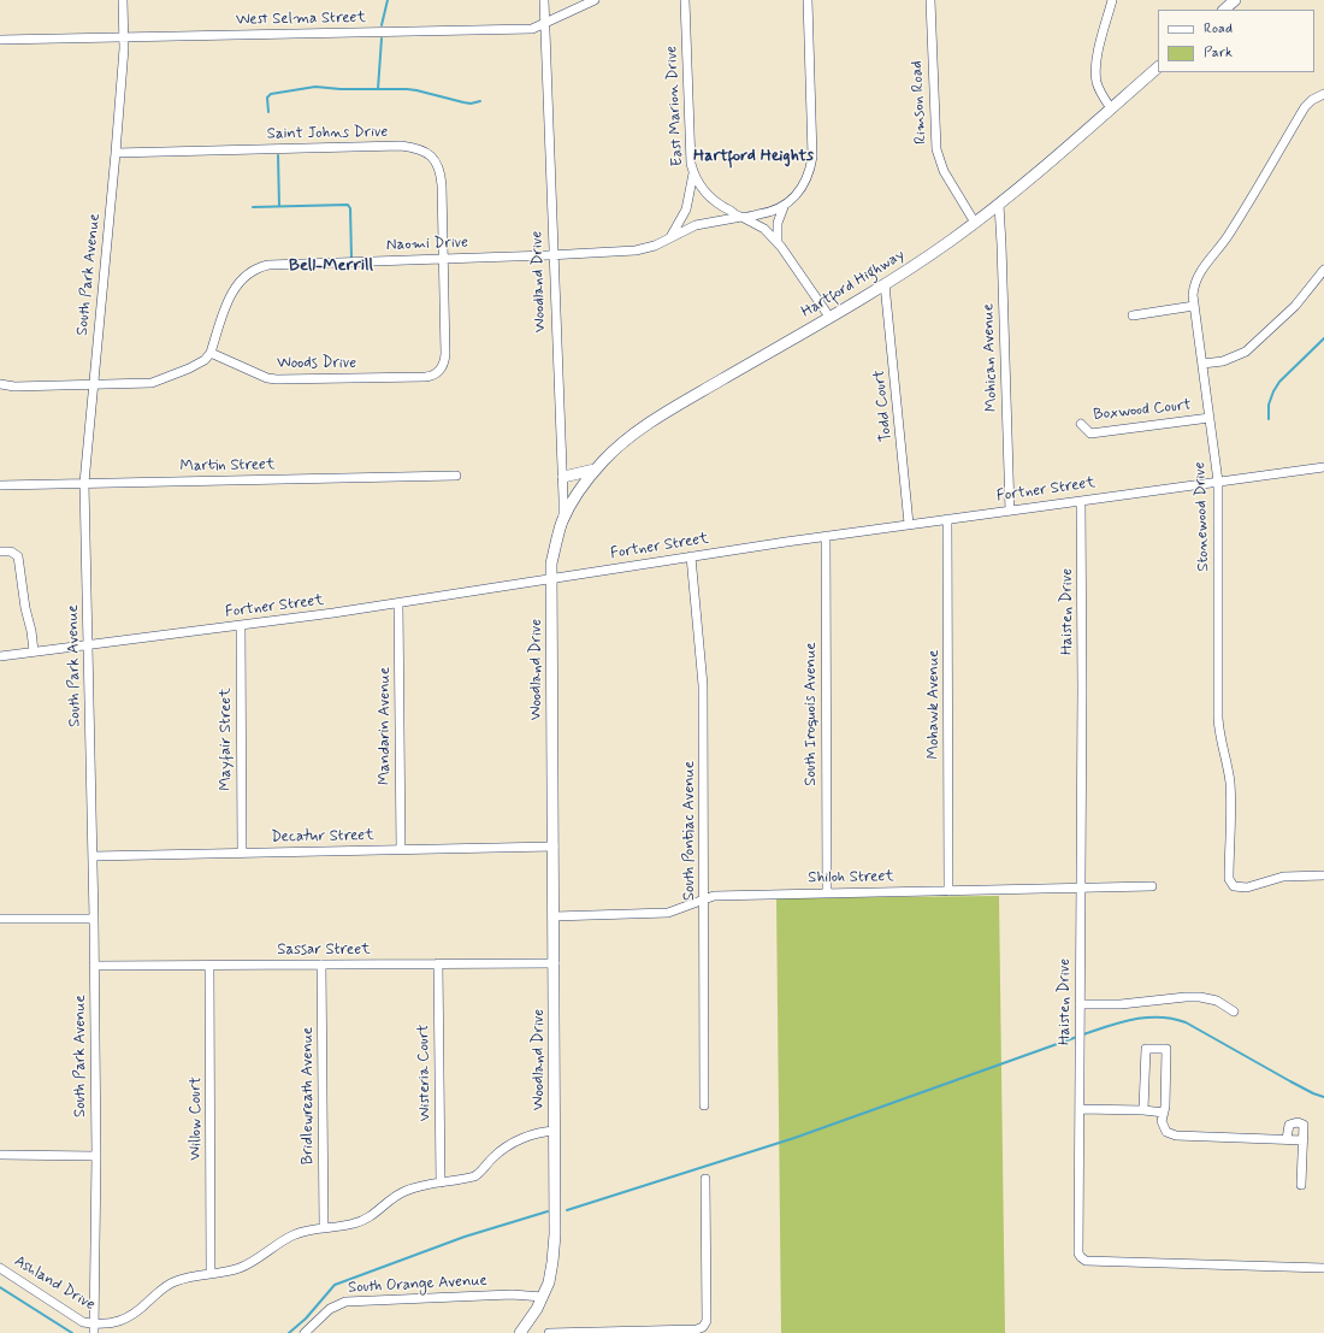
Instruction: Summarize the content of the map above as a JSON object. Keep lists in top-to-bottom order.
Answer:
{
  "streets": {
    "main road": ["Woodland Drive", "Hartford Highway"],
    "street": [
      "West Selma Street",
      "Rimson Road",
      "East Marion Drive",
      "Saint Johns Drive",
      "Naomi Drive",
      "South Park Avenue",
      "Mohican Avenue",
      "Woods Drive",
      "Todd Court",
      "Boxwood Court",
      "Martin Street",
      "Fortner Street",
      "Stonewood Drive",
      "Haisten Drive",
      "Mohawk Avenue",
      "South Iroquois Avenue",
      "Mandarin Avenue",
      "Mayfair Street",
      "South Pontiac Avenue",
      "Decatur Street",
      "Shiloh Street",
      "Sassar Street",
      "Wisteria Court",
      "Bridlewreath Avenue",
      "Willow Court",
      "Ashland Drive",
      "South Orange Avenue"
    ]
  },
  "crossings": [
    ["West Selma Street", "South Park Avenue"],
    ["West Selma Street", "Woodland Drive"],
    ["Rimson Road", "Hartford Highway"],
    ["East Marion Drive", "Naomi Drive"],
    ["East Marion Drive", "Hartford Highway"],
    ["Saint Johns Drive", "Naomi Drive"],
    ["Saint Johns Drive", "South Park Avenue"],
    ["Saint Johns Drive", "Woods Drive"],
    ["Naomi Drive", "Woodland Drive"],
    ["Naomi Drive", "Woods Drive"],
    ["South Park Avenue", "Martin Street"],
    ["South Park Avenue", "Fortner Street"],
    ["South Park Avenue", "Decatur Street"],
    ["South Park Avenue", "Sassar Street"],
    ["South Park Avenue", "Ashland Drive"],
    ["Woodland Drive", "Hartford Highway"],
    ["Woodland Drive", "Fortner Street"],
    ["Woodland Drive", "Decatur Street"],
    ["Woodland Drive", "Shiloh Street"],
    ["Woodland Drive", "Sassar Street"],
    ["Woodland Drive", "South Orange Avenue"],
    ["Hartford Highway", "Mohican Avenue"],
    ["Hartford Highway", "Todd Court"],
    ["Mohican Avenue", "Fortner Street"],
    ["Todd Court", "Fortner Street"],
    ["Boxwood Court", "Stonewood Drive"],
    ["Fortner Street", "Stonewood Drive"],
    ["Fortner Street", "Haisten Drive"],
    ["Fortner Street", "Mohawk Avenue"],
    ["Fortner Street", "South Iroquois Avenue"],
    ["Fortner Street", "Mandarin Avenue"],
    ["Fortner Street", "Mayfair Street"],
    ["Fortner Street", "South Pontiac Avenue"],
    ["Haisten Drive", "Shiloh Street"],
    ["Mohawk Avenue", "Shiloh Street"],
    ["South Iroquois Avenue", "Shiloh Street"],
    ["Mandarin Avenue", "Decatur Street"],
    ["Mayfair Street", "Decatur Street"],
    ["South Pontiac Avenue", "Shiloh Street"],
    ["Sassar Street", "Wisteria Court"],
    ["Sassar Street", "Bridlewreath Avenue"],
    ["Sassar Street", "Willow Court"]
  ],
  "districts": ["Hartford Heights", "Bell-Merrill"],
  "legend": ["Road", "Park"]
}
